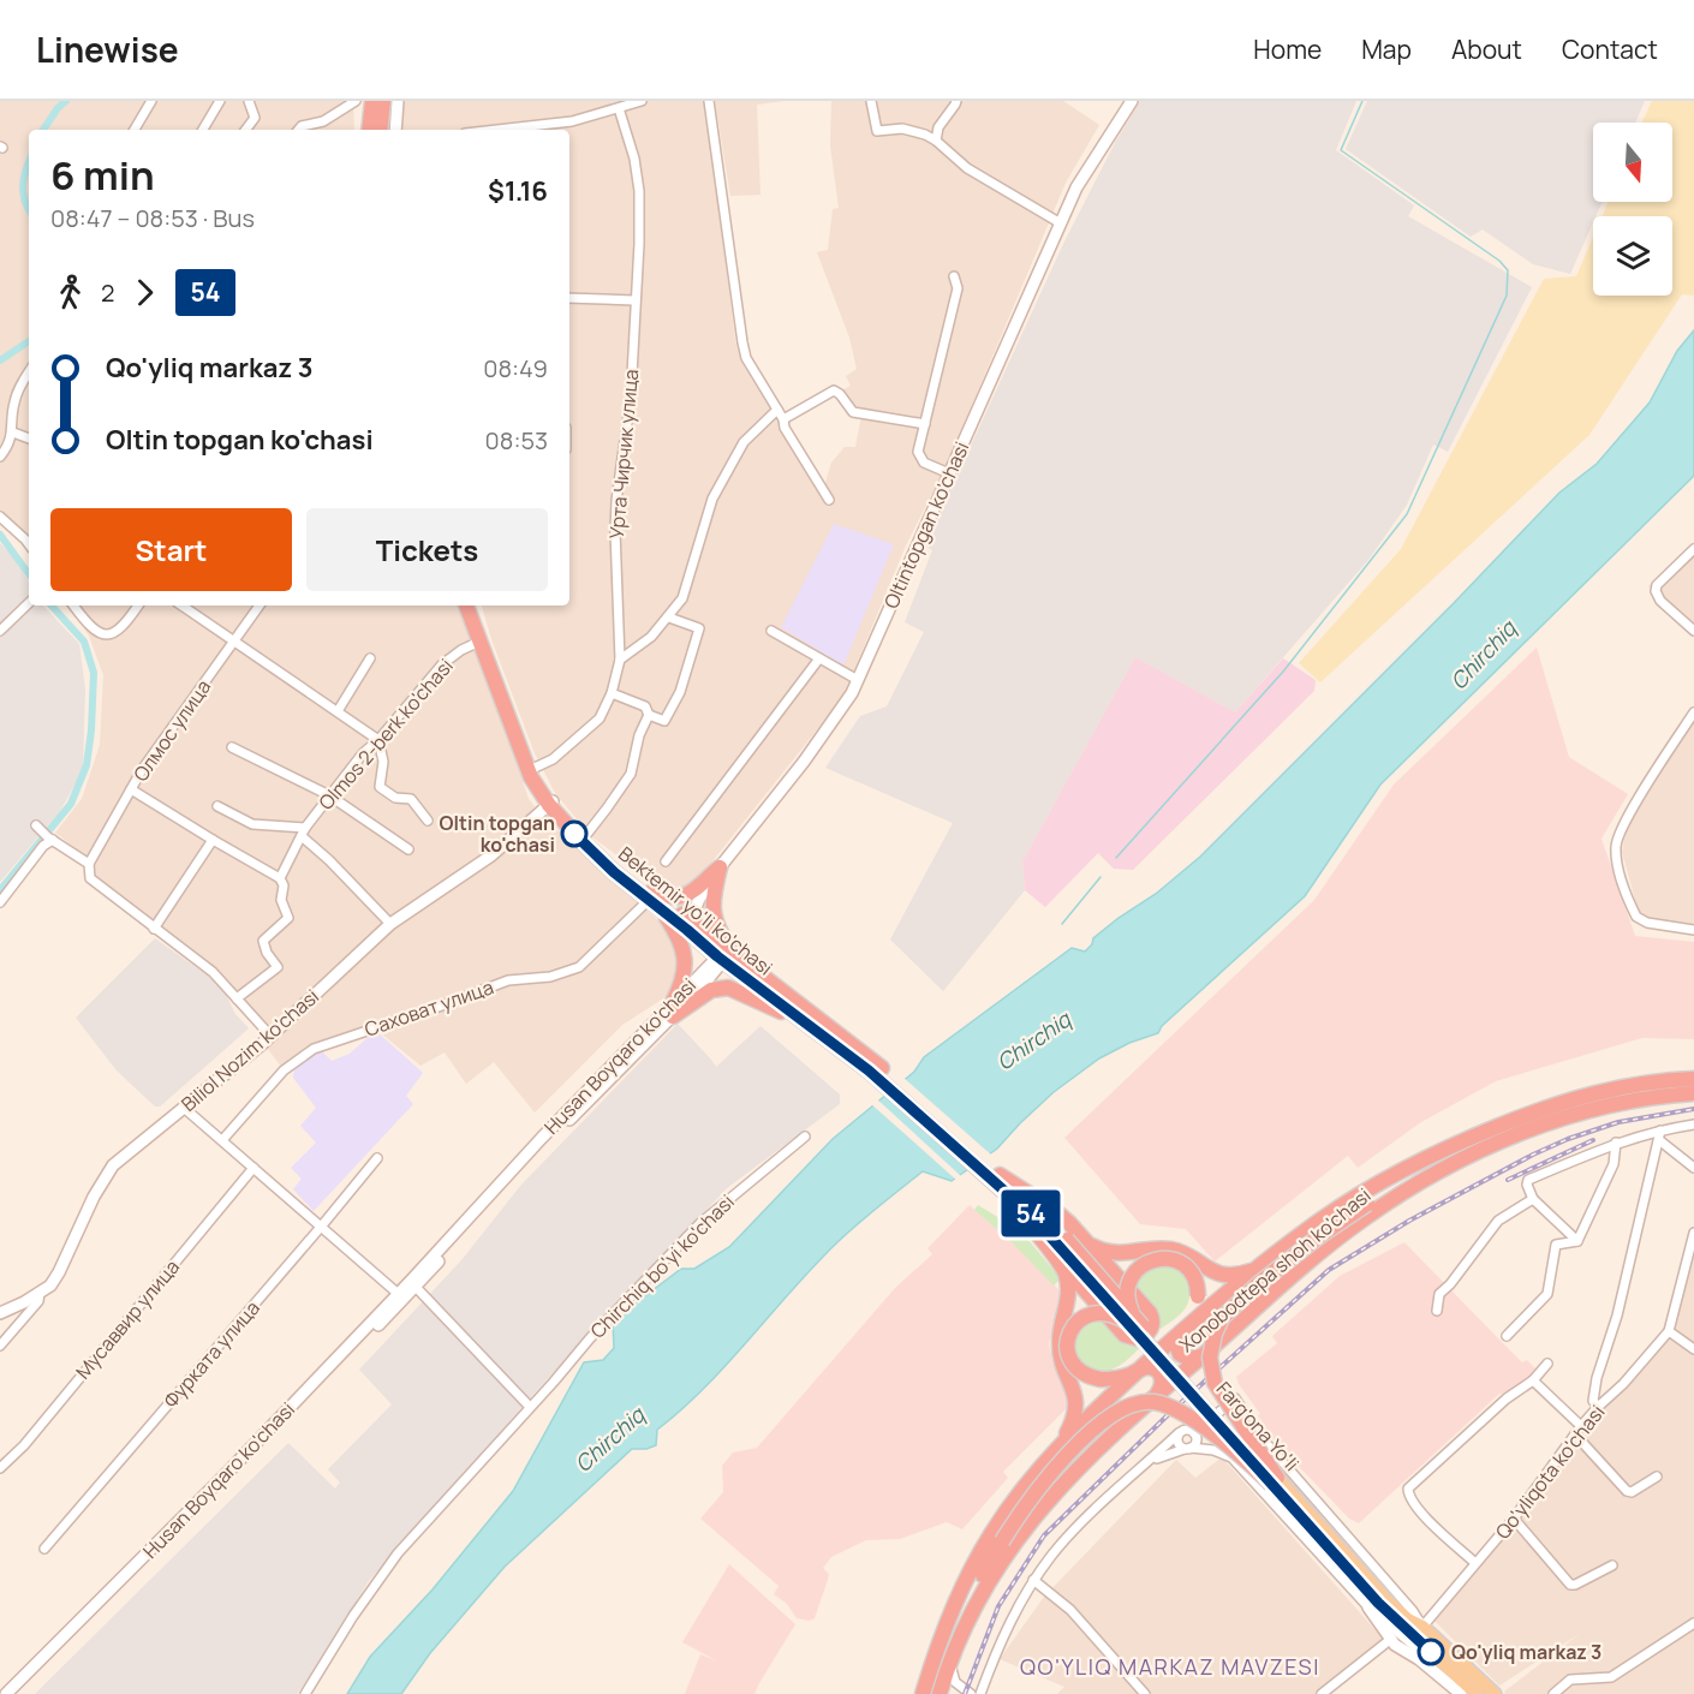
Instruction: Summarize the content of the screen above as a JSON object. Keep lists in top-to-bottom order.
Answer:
{
  "streets": {
    "highway": ["Bektemir yo'li ko'chasi", "Xonobodtepa shoh ko'chasi", "Farg'ona Yo'li"],
    "street": [
      "Урта Чирчик улица",
      "Oltintopgan ko'chasi",
      "Олмос улица",
      "Olmos 2-berk ko'chasi",
      "Саховат улица",
      "Biliol Nozim ko'chasi",
      "Husan Boyqaro ko'chasi",
      "Chirchiq bo'yi ko'chasi",
      "Мусаввир улица",
      "Фурката улица",
      "Qo'yliqota ko'chasi"
    ]
  },
  "crossings": [
    ["Урта Чирчик улица", "Bektemir yo'li ko'chasi"],
    ["Oltintopgan ko'chasi", "Bektemir yo'li ko'chasi"],
    ["Olmos 2-berk ko'chasi", "Bektemir yo'li ko'chasi"],
    ["Bektemir yo'li ko'chasi", "Саховат улица"],
    ["Bektemir yo'li ko'chasi", "Biliol Nozim ko'chasi"],
    ["Bektemir yo'li ko'chasi", "Husan Boyqaro ko'chasi"],
    ["Bektemir yo'li ko'chasi", "Farg'ona Yo'li"],
    ["Farg'ona Yo'li", "Qo'yliqota ko'chasi"]
  ],
  "districts": ["QO'YLIQ MARKAZ MAVZESI"],
  "water": ["Chirchiq"],
  "places": ["Oltin topgan ko'chasi", "Qo'yliq markaz 3"],
  "lines": ["bus line 54"],
  "north": "bottom",
  "page": {
    "header": "Linewise",
    "nav": [
      "Home",
      "Map",
      "About",
      "Contact"
    ],
    "on_map": "54",
    "heading": ["6 min", "08:47 – 08:53 · Bus", "$1.16"],
    "legs": ["2", "54"],
    "list": [
      {
        "name": "Qo'yliq markaz 3",
        "value": "08:49"
      },
      {
        "name": "Oltin topgan ko'chasi",
        "value": "08:53"
      }
    ],
    "buttons": ["Start", "Tickets"]
  }
}
